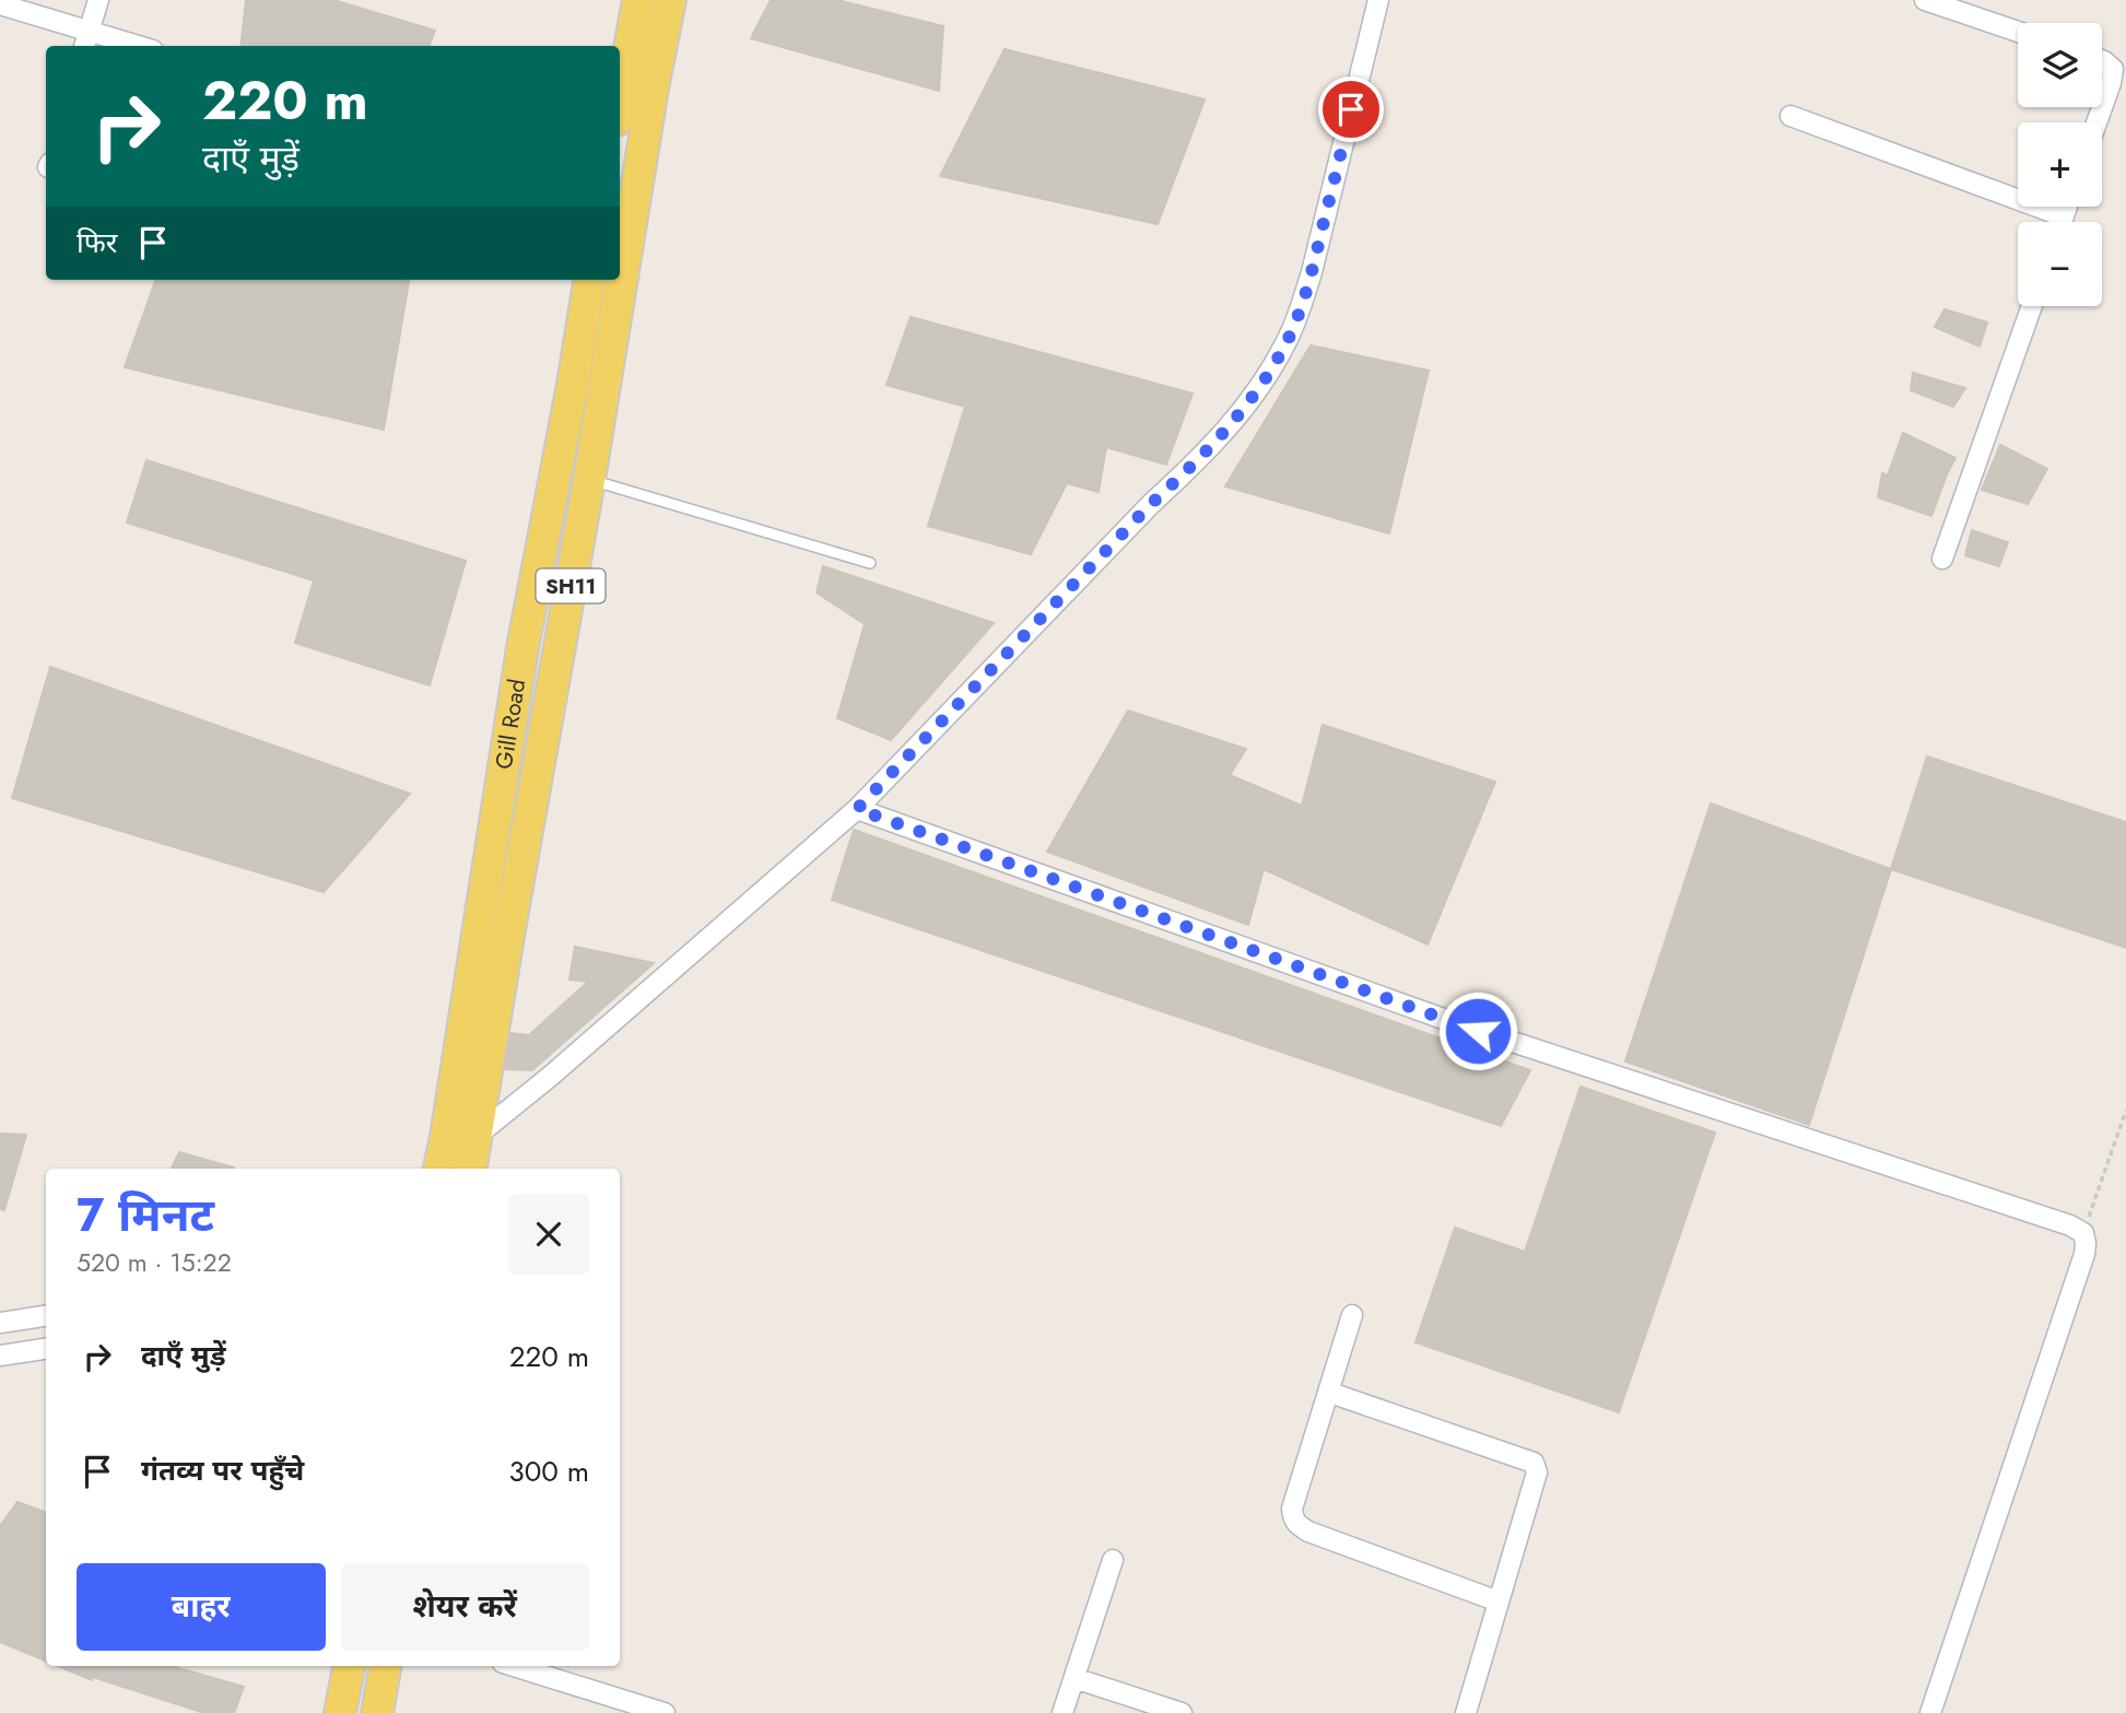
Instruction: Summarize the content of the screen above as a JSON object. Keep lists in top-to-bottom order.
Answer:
{
  "streets": {
    "main road": ["SH11", "Gill Road"]
  },
  "page": {
    "map_buttons": ["+", "−"],
    "turn": ["220 m", "दाएँ मुड़ें"],
    "then": "फिर",
    "heading": ["7 मिनट", "520 m · 15:22"],
    "list": [
      {
        "name": "दाएँ मुड़ें",
        "value": "220 m"
      },
      {
        "name": "गंतव्य पर पहुँचे",
        "value": "300 m"
      }
    ],
    "buttons": ["बाहर", "शेयर करें"]
  }
}
